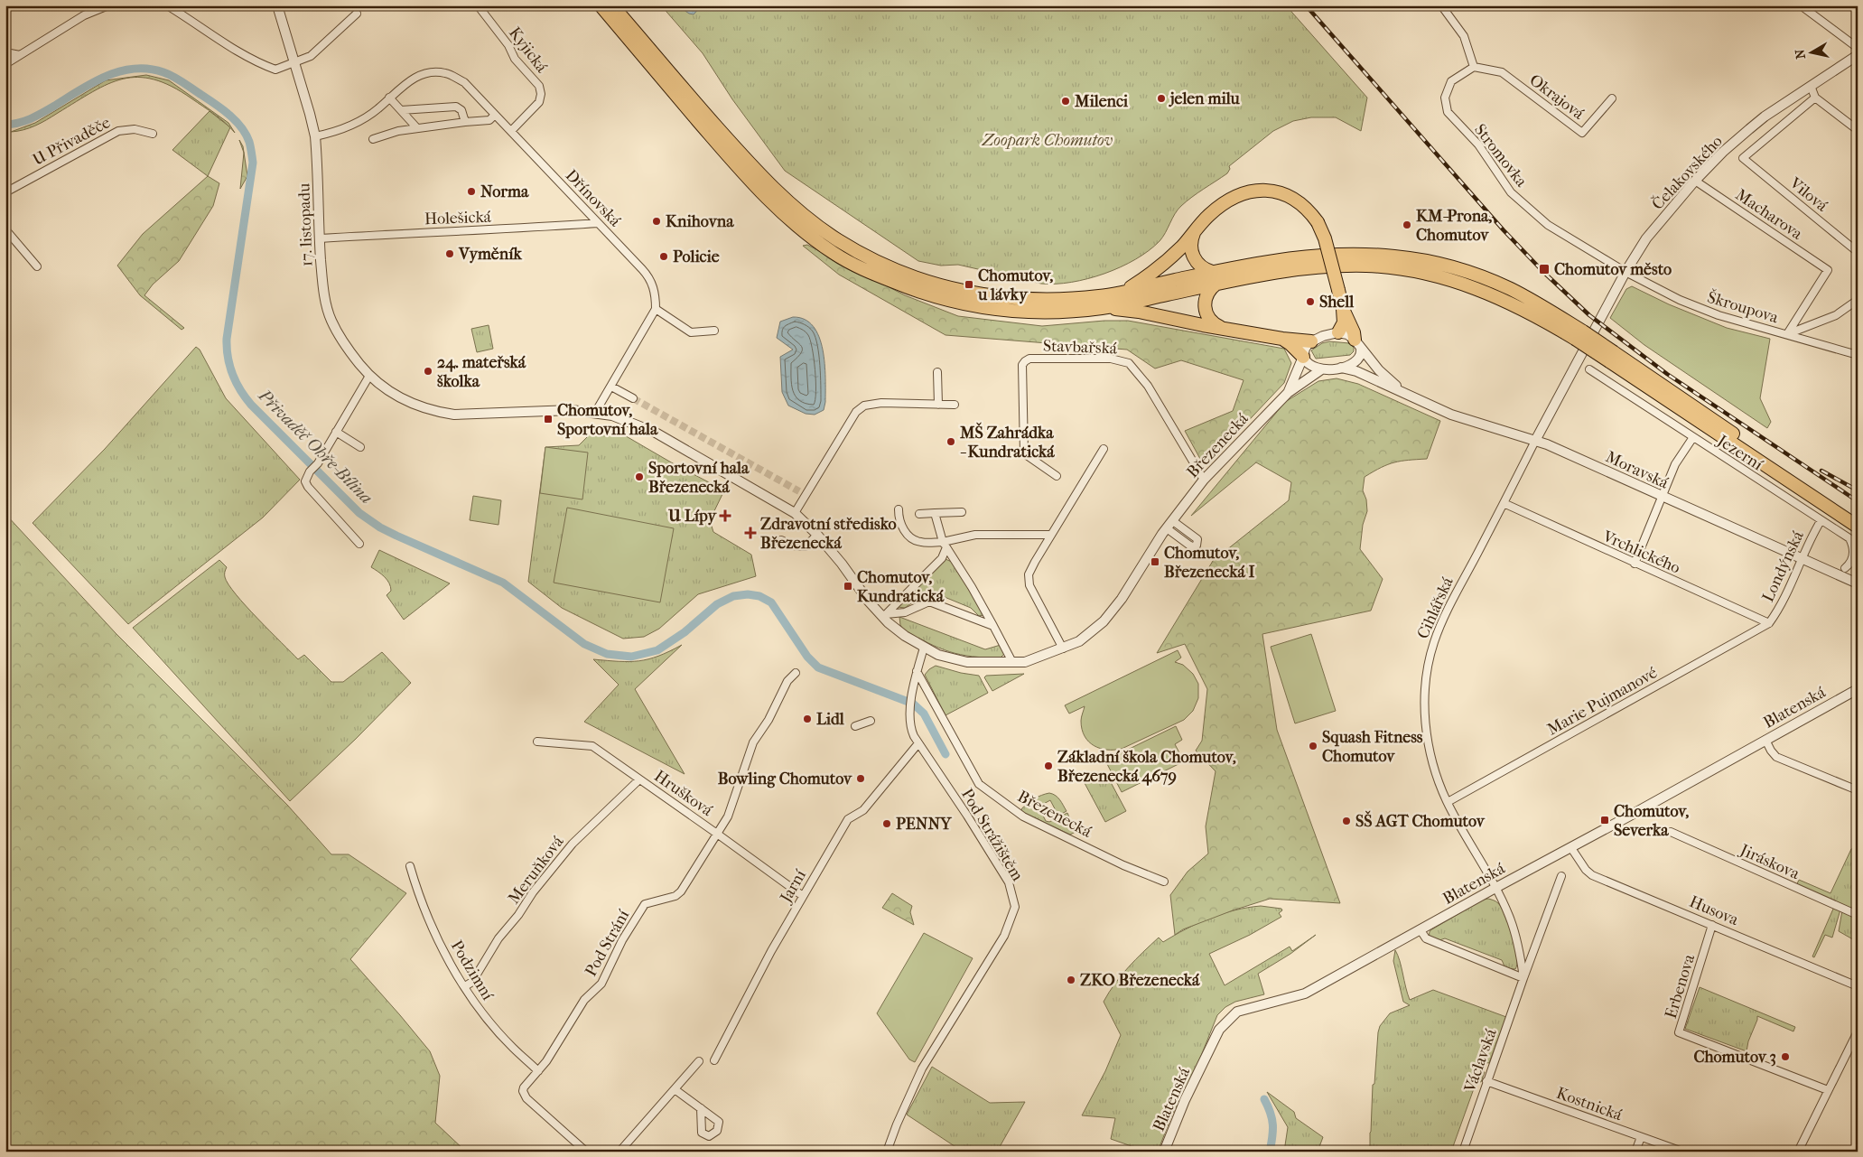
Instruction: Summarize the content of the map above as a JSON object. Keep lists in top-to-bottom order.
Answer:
{
  "streets": {
    "street": [
      "Kyjická",
      "Okrajová",
      "U Přivaděče",
      "Stromovka",
      "Čelakovského",
      "Vilová",
      "Dřínovská",
      "Macharova",
      "Holešická",
      "17. listopadu",
      "Škroupova",
      "Stavbařská",
      "Březenecká",
      "Jezerní",
      "Moravská",
      "Vrchlického",
      "Londýnská",
      "Cihlářská",
      "Marie Pujmanové",
      "Blatenská",
      "Hrušková",
      "Pod Strážištěm",
      "Jiráskova",
      "Meruňková",
      "Jarní",
      "Husova",
      "Pod Strání",
      "Podzimní",
      "Erbenova",
      "Václavská",
      "Kostnická"
    ]
  },
  "crossings": [
    ["Kyjická", "Dřínovská"],
    ["Okrajová", "Stromovka"],
    ["Stromovka", "Čelakovského"],
    ["Stromovka", "Škroupova"],
    ["Čelakovského", "Macharova"],
    ["Čelakovského", "Škroupova"],
    ["Čelakovského", "Cihlářská"],
    ["Dřínovská", "Holešická"],
    ["Dřínovská", "17. listopadu"],
    ["Macharova", "Škroupova"],
    ["Holešická", "17. listopadu"],
    ["17. listopadu", "Březenecká"],
    ["Stavbařská", "Březenecká"],
    ["Březenecká", "Pod Strážištěm"],
    ["Jezerní", "Londýnská"],
    ["Moravská", "Londýnská"],
    ["Moravská", "Cihlářská"],
    ["Vrchlického", "Londýnská"],
    ["Vrchlického", "Cihlářská"],
    ["Vrchlického", "Marie Pujmanové"],
    ["Londýnská", "Marie Pujmanové"],
    ["Cihlářská", "Marie Pujmanové"],
    ["Cihlářská", "Blatenská"],
    ["Cihlářská", "Václavská"],
    ["Blatenská", "Husova"],
    ["Blatenská", "Václavská"],
    ["Hrušková", "Meruňková"],
    ["Hrušková", "Jarní"],
    ["Hrušková", "Pod Strání"],
    ["Pod Strážištěm", "Jarní"],
    ["Meruňková", "Podzimní"],
    ["Husova", "Erbenova"],
    ["Pod Strání", "Podzimní"],
    ["Václavská", "Kostnická"]
  ],
  "water": ["Přivaděč Ohře-Bílina"],
  "parks": ["Zoopark Chomutov"],
  "places": {
    "other": [
      "jelen milu",
      "Milenci",
      "Norma",
      "Knihovna",
      "KM-Prona, Chomutov",
      "Vyměník",
      "Policie",
      "Shell",
      "24. mateřská školka",
      "MŠ Zahrádka - Kundratická",
      "Sportovní hala Březenecká",
      "Lidl",
      "Squash Fitness Chomutov",
      "Základní škola Chomutov, Březenecká 4679",
      "Bowling Chomutov",
      "SŠ AGT Chomutov",
      "PENNY",
      "ZKO Březenecká",
      "Chomutov 3"
    ],
    "transit": [
      "Chomutov město",
      "Chomutov, u lávky",
      "Chomutov, Sportovní hala",
      "Chomutov, Březenecká I",
      "Chomutov, Kundratická",
      "Chomutov, Severka"
    ],
    "health": ["U Lípy", "Zdravotní středisko Březenecká"]
  },
  "north": "left"
}
